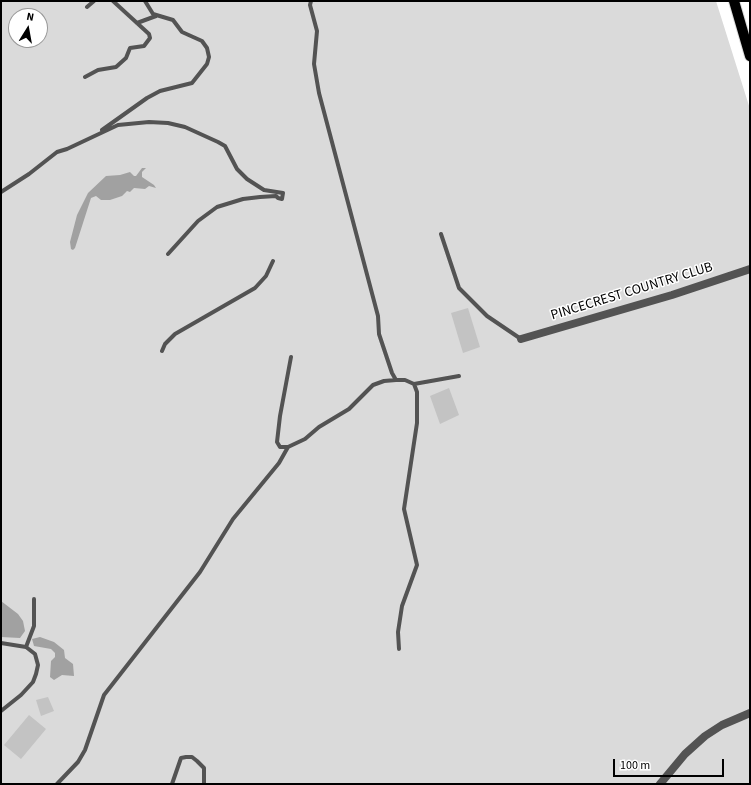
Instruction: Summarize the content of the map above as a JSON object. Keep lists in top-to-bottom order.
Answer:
{
  "streets": {
    "street": ["PINCECREST COUNTRY CLUB"]
  },
  "scale_bar": "100 m",
  "north": "top"
}
